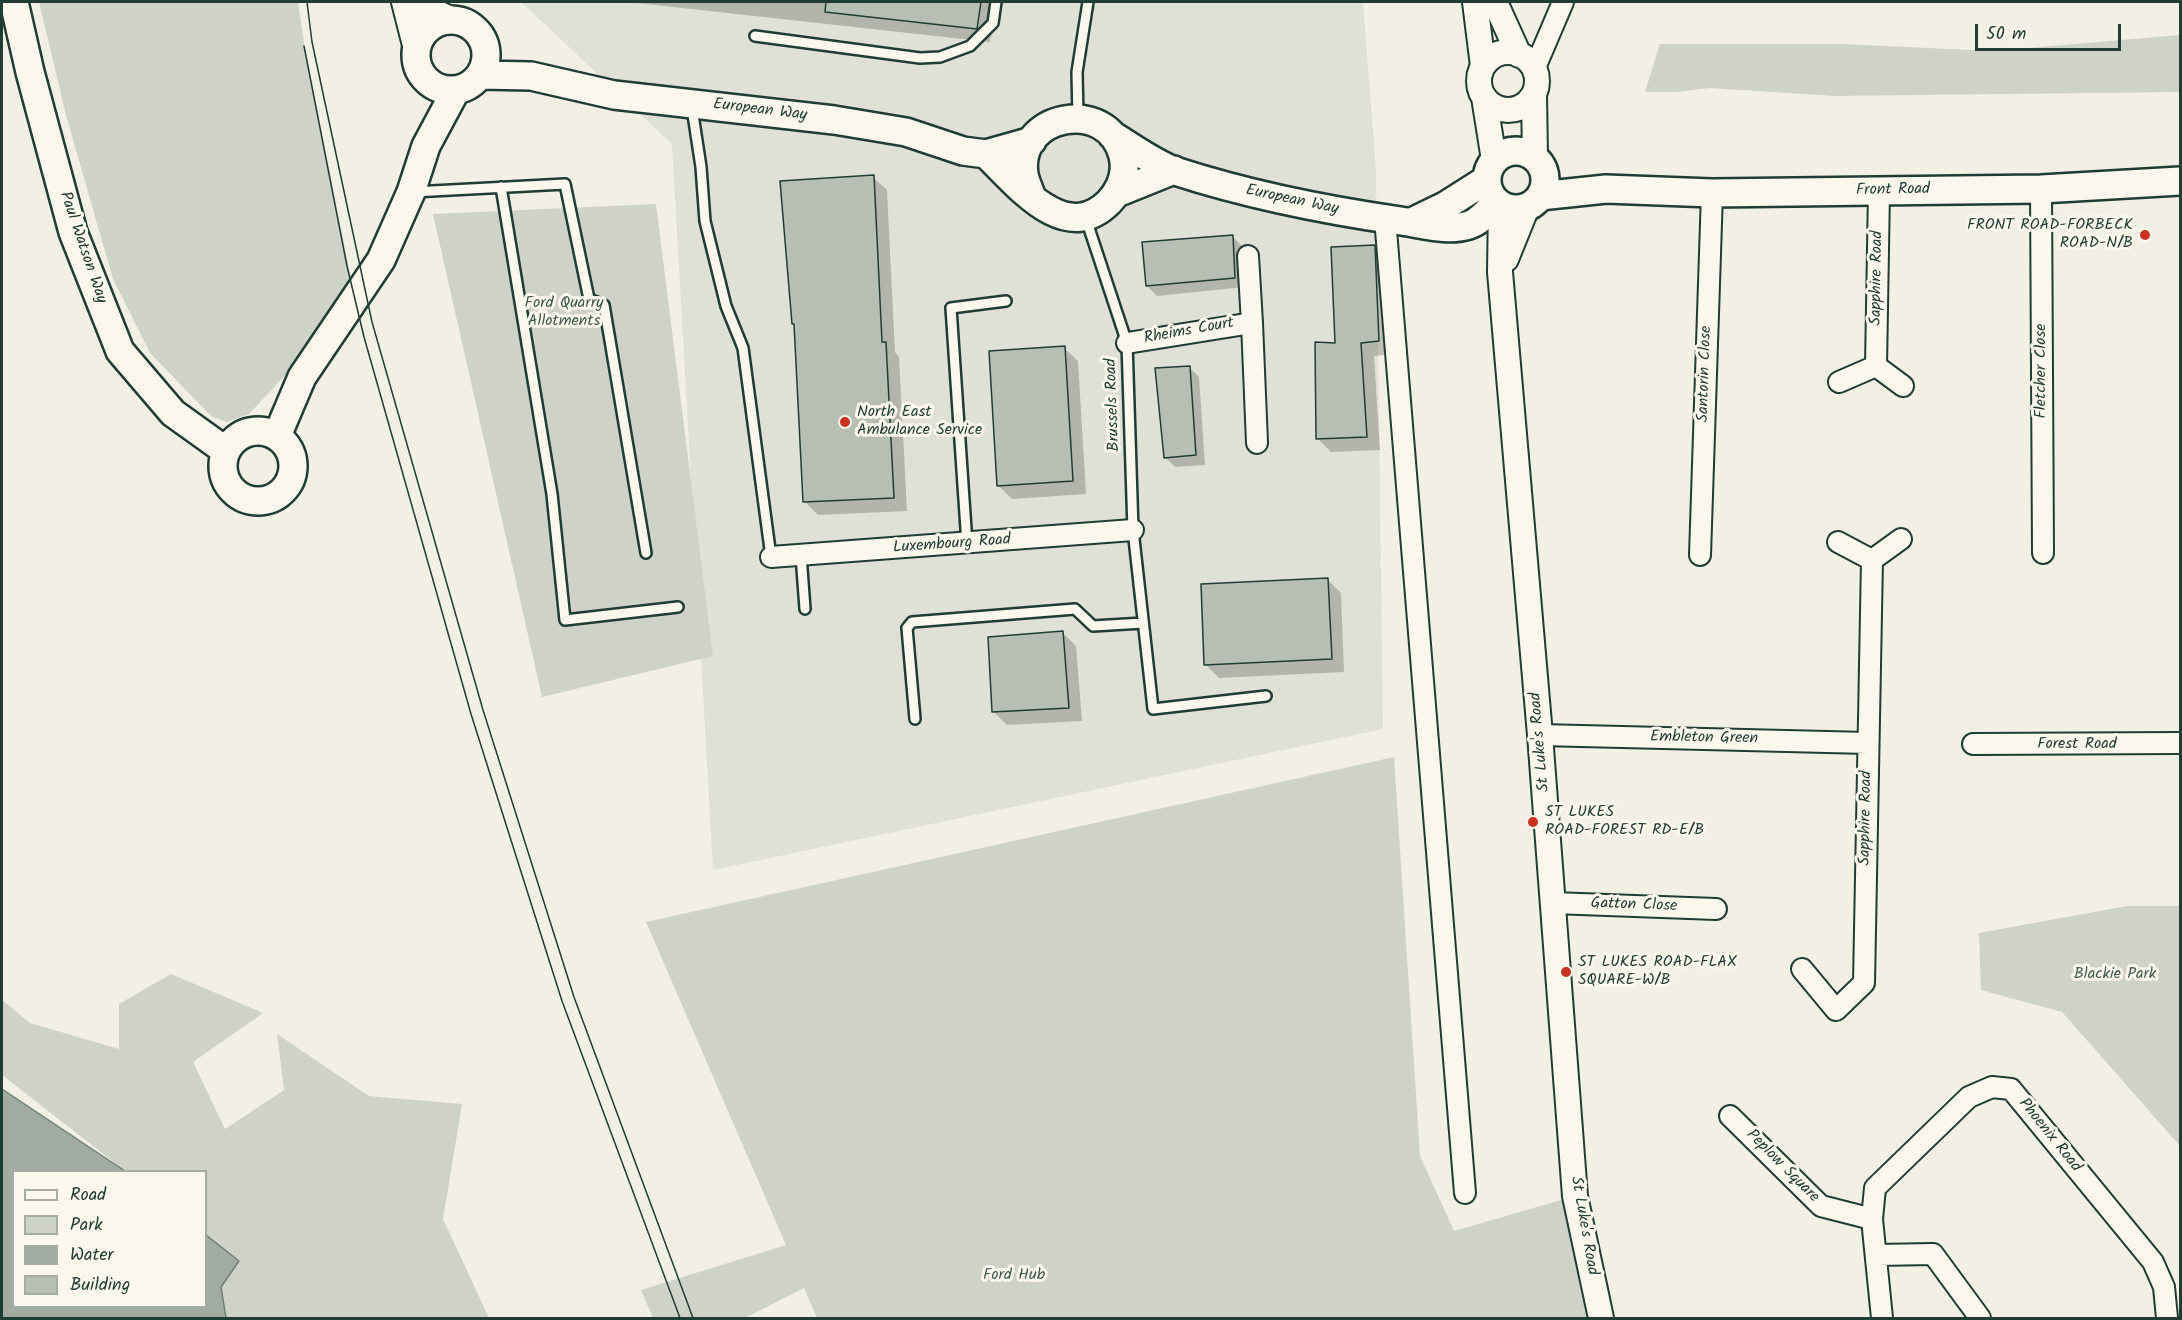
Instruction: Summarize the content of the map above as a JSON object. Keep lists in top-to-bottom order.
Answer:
{
  "streets": {
    "main road": ["European Way", "Front Road", "Paul Watson Way"],
    "street": [
      "Sapphire Road",
      "Rheims Court",
      "Fletcher Close",
      "Santorin Close",
      "Luxembourg Road",
      "Embleton Green",
      "St Luke's Road",
      "Forest Road",
      "Gatton Close",
      "Phoenix Road",
      "Peplow Square"
    ],
    "lane": ["Brussels Road"]
  },
  "crossings": [
    ["European Way", "Brussels Road"],
    ["European Way", "St Luke's Road"],
    ["Front Road", "Sapphire Road"],
    ["Front Road", "Fletcher Close"],
    ["Front Road", "Santorin Close"],
    ["Sapphire Road", "Embleton Green"],
    ["Rheims Court", "Brussels Road"],
    ["Brussels Road", "Luxembourg Road"],
    ["Embleton Green", "St Luke's Road"],
    ["St Luke's Road", "Gatton Close"],
    ["Phoenix Road", "Peplow Square"]
  ],
  "parks": ["Ford Quarry Allotments", "Blackie Park", "Ford Hub"],
  "places": [
    "FRONT ROAD-FORBECK ROAD-N/B",
    "North East Ambulance Service",
    "ST LUKES ROAD-FOREST RD-E/B",
    "ST LUKES ROAD-FLAX SQUARE-W/B"
  ],
  "legend": [
    "Road",
    "Park",
    "Water",
    "Building"
  ],
  "scale_bar": "50 m"
}
